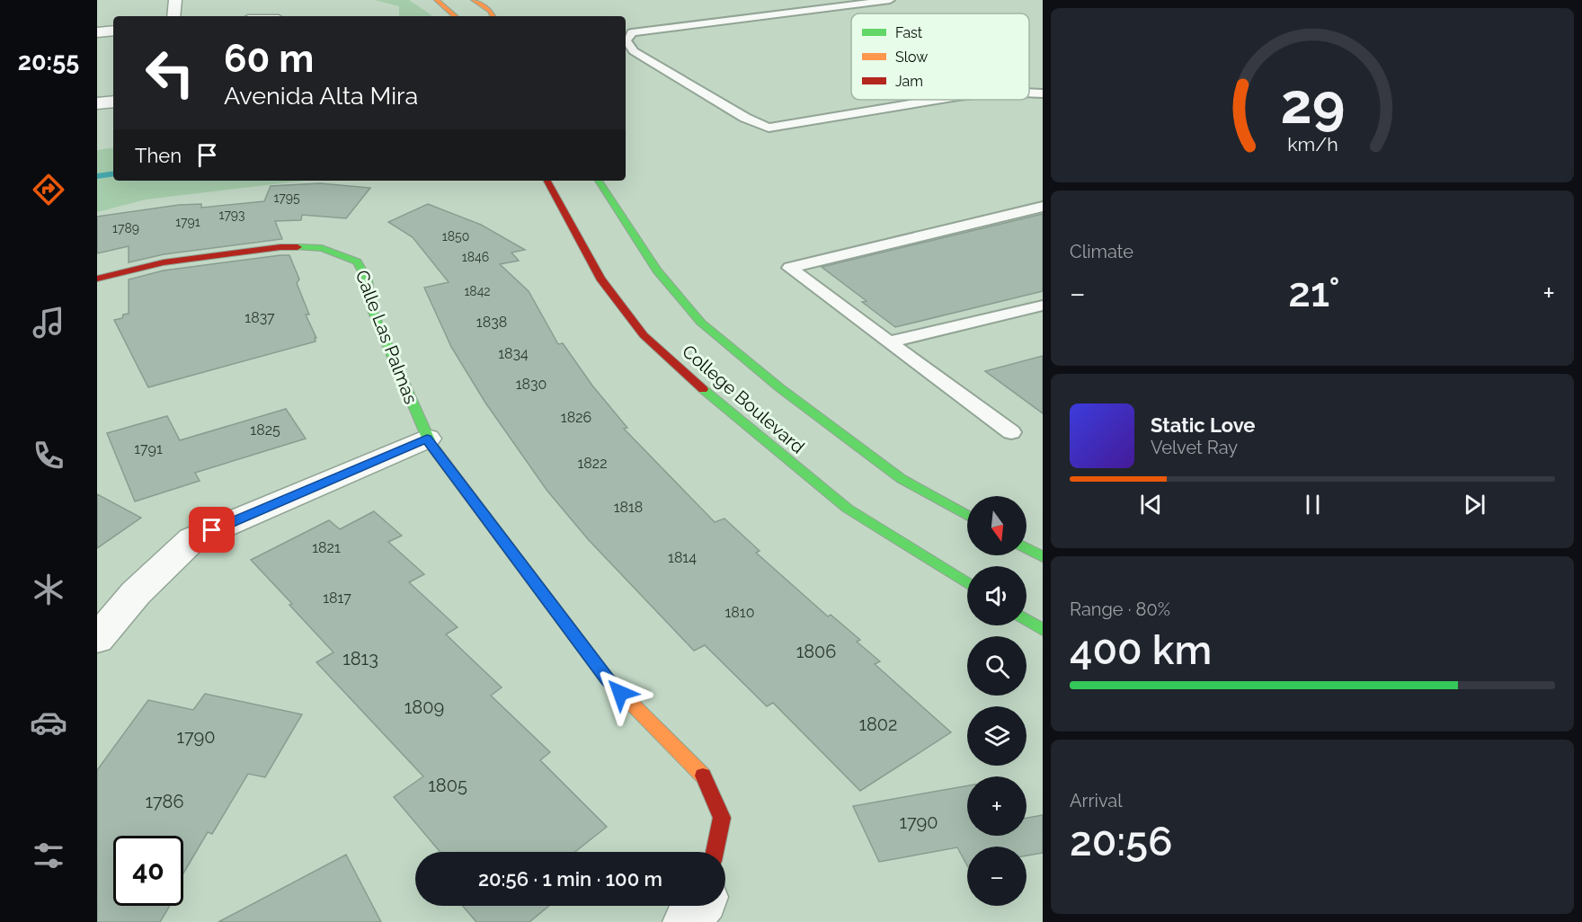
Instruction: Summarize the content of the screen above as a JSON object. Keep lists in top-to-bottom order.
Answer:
{
  "streets": {
    "main road": ["Calle Las Palmas", "College Boulevard"]
  },
  "house_numbers": [
    "1795",
    "1793",
    "1791",
    "1789",
    "1850",
    "1846",
    "1842",
    "1837",
    "1838",
    "1834",
    "1830",
    "1826",
    "1825",
    "1791",
    "1822",
    "1818",
    "1821",
    "1814",
    "1817",
    "1810",
    "1806",
    "1813",
    "1809",
    "1802",
    "1790",
    "1805",
    "1786",
    "1790"
  ],
  "legend": ["Fast", "Slow", "Jam"],
  "north": "bottom",
  "page": {
    "tabs": "20:55",
    "turn": ["60 m", "Avenida Alta Mira"],
    "then": "Then",
    "tile": [
      "Climate",
      ["Range · 80%", "400 km"],
      ["Arrival", "20:56"]
    ],
    "heat": ["−", "21°", "+"],
    "song": ["Static Love", "Velvet Ray"],
    "map_buttons": ["+", "−"],
    "limit": "40",
    "trip": "20:56 · 1 min · 100 m",
    "gauge": ["29", "km/h"]
  }
}
